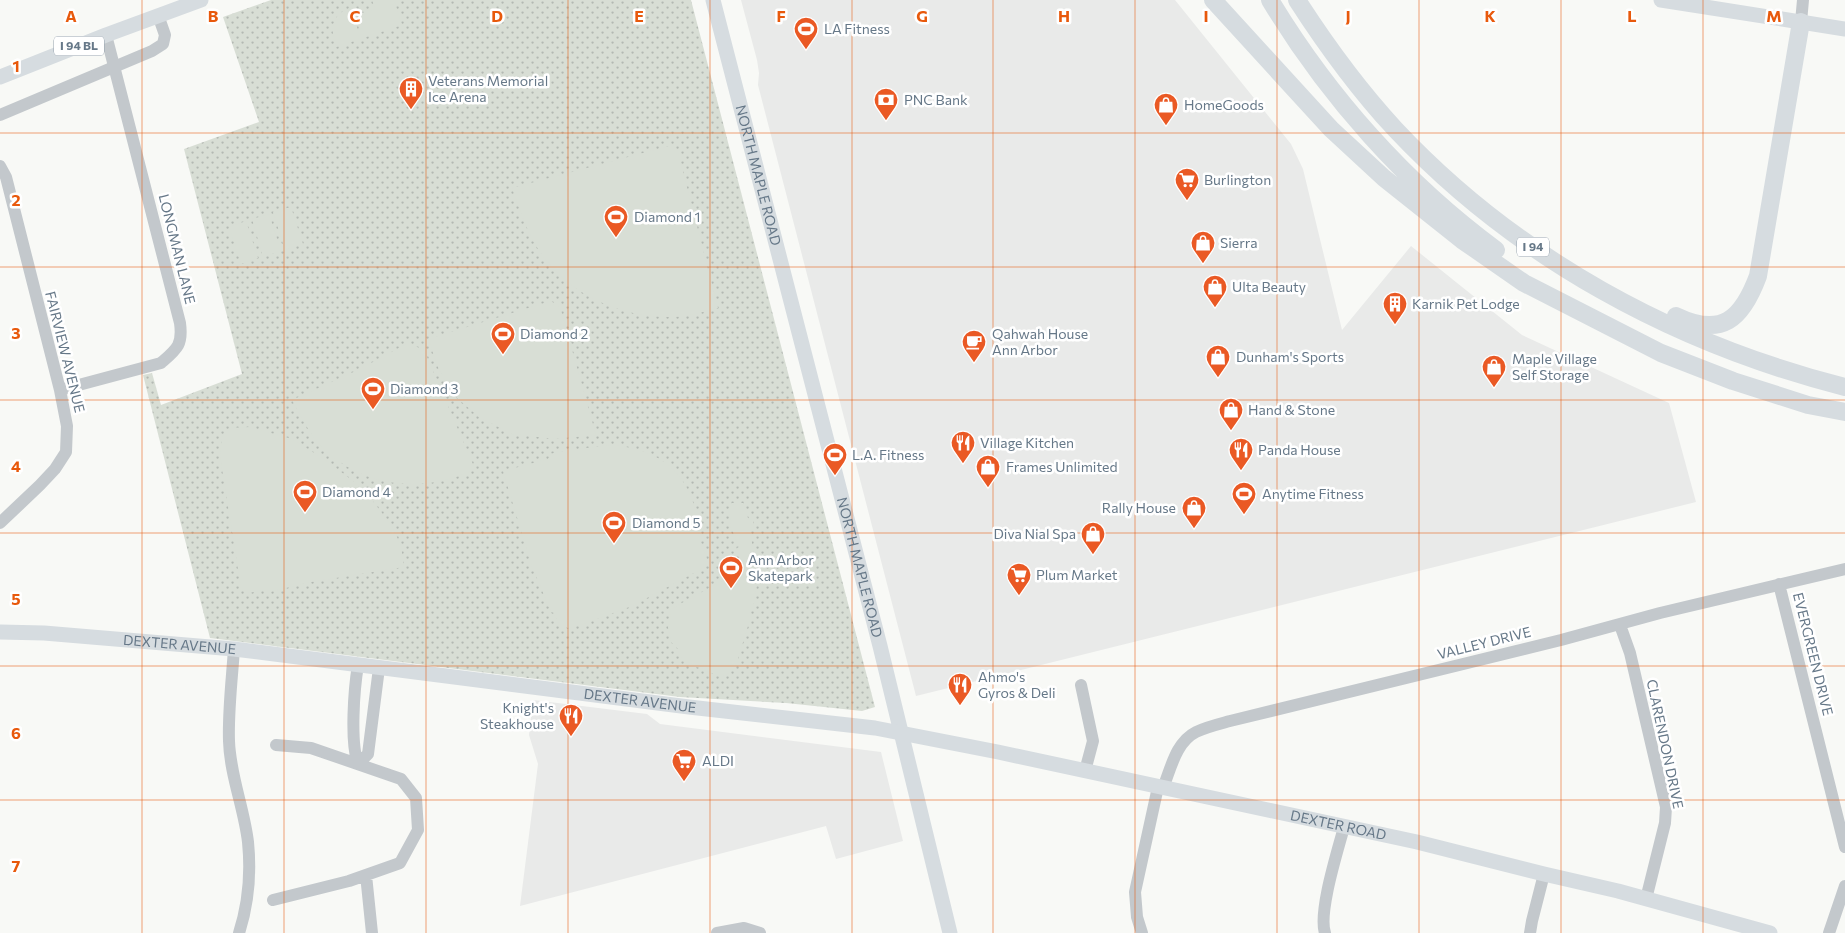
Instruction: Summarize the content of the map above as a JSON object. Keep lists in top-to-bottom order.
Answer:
{
  "streets": {
    "highway": ["I 94"],
    "main road": [
      "I 94 BL",
      "NORTH MAPLE ROAD",
      "DEXTER AVENUE",
      "DEXTER ROAD"
    ],
    "street": [
      "LONGMAN LANE",
      "FAIRVIEW AVENUE",
      "VALLEY DRIVE",
      "EVERGREEN DRIVE",
      "CLARENDON DRIVE"
    ]
  },
  "crossings": [
    ["I 94 BL", "LONGMAN LANE"],
    ["NORTH MAPLE ROAD", "DEXTER AVENUE"],
    ["NORTH MAPLE ROAD", "DEXTER ROAD"],
    ["LONGMAN LANE", "FAIRVIEW AVENUE"],
    ["VALLEY DRIVE", "EVERGREEN DRIVE"],
    ["VALLEY DRIVE", "CLARENDON DRIVE"],
    ["VALLEY DRIVE", "DEXTER ROAD"],
    ["DEXTER AVENUE", "DEXTER ROAD"],
    ["CLARENDON DRIVE", "DEXTER ROAD"]
  ],
  "places": {
    "sports": [
      "LA Fitness",
      "Diamond 1",
      "Diamond 2",
      "Diamond 3",
      "L.A. Fitness",
      "Diamond 4",
      "Anytime Fitness",
      "Diamond 5",
      "Ann Arbor Skatepark"
    ],
    "building": ["Veterans Memorial Ice Arena", "Karnik Pet Lodge"],
    "bank": ["PNC Bank"],
    "shop": [
      "HomeGoods",
      "Sierra",
      "Ulta Beauty",
      "Dunham's Sports",
      "Maple Village Self Storage",
      "Hand & Stone",
      "Frames Unlimited",
      "Rally House",
      "Diva Nial Spa"
    ],
    "supermarket": ["Burlington", "Plum Market", "ALDI"],
    "cafe": ["Qahwah House Ann Arbor"],
    "restaurant": [
      "Village Kitchen",
      "Panda House",
      "Ahmo's Gyros & Deli",
      "Knight's Steakhouse"
    ]
  },
  "grid": {
    "columns": [
      "A",
      "B",
      "C",
      "D",
      "E",
      "F",
      "G",
      "H",
      "I",
      "J",
      "K",
      "L",
      "M"
    ],
    "rows": [
      "1",
      "2",
      "3",
      "4",
      "5",
      "6",
      "7"
    ]
  }
}
